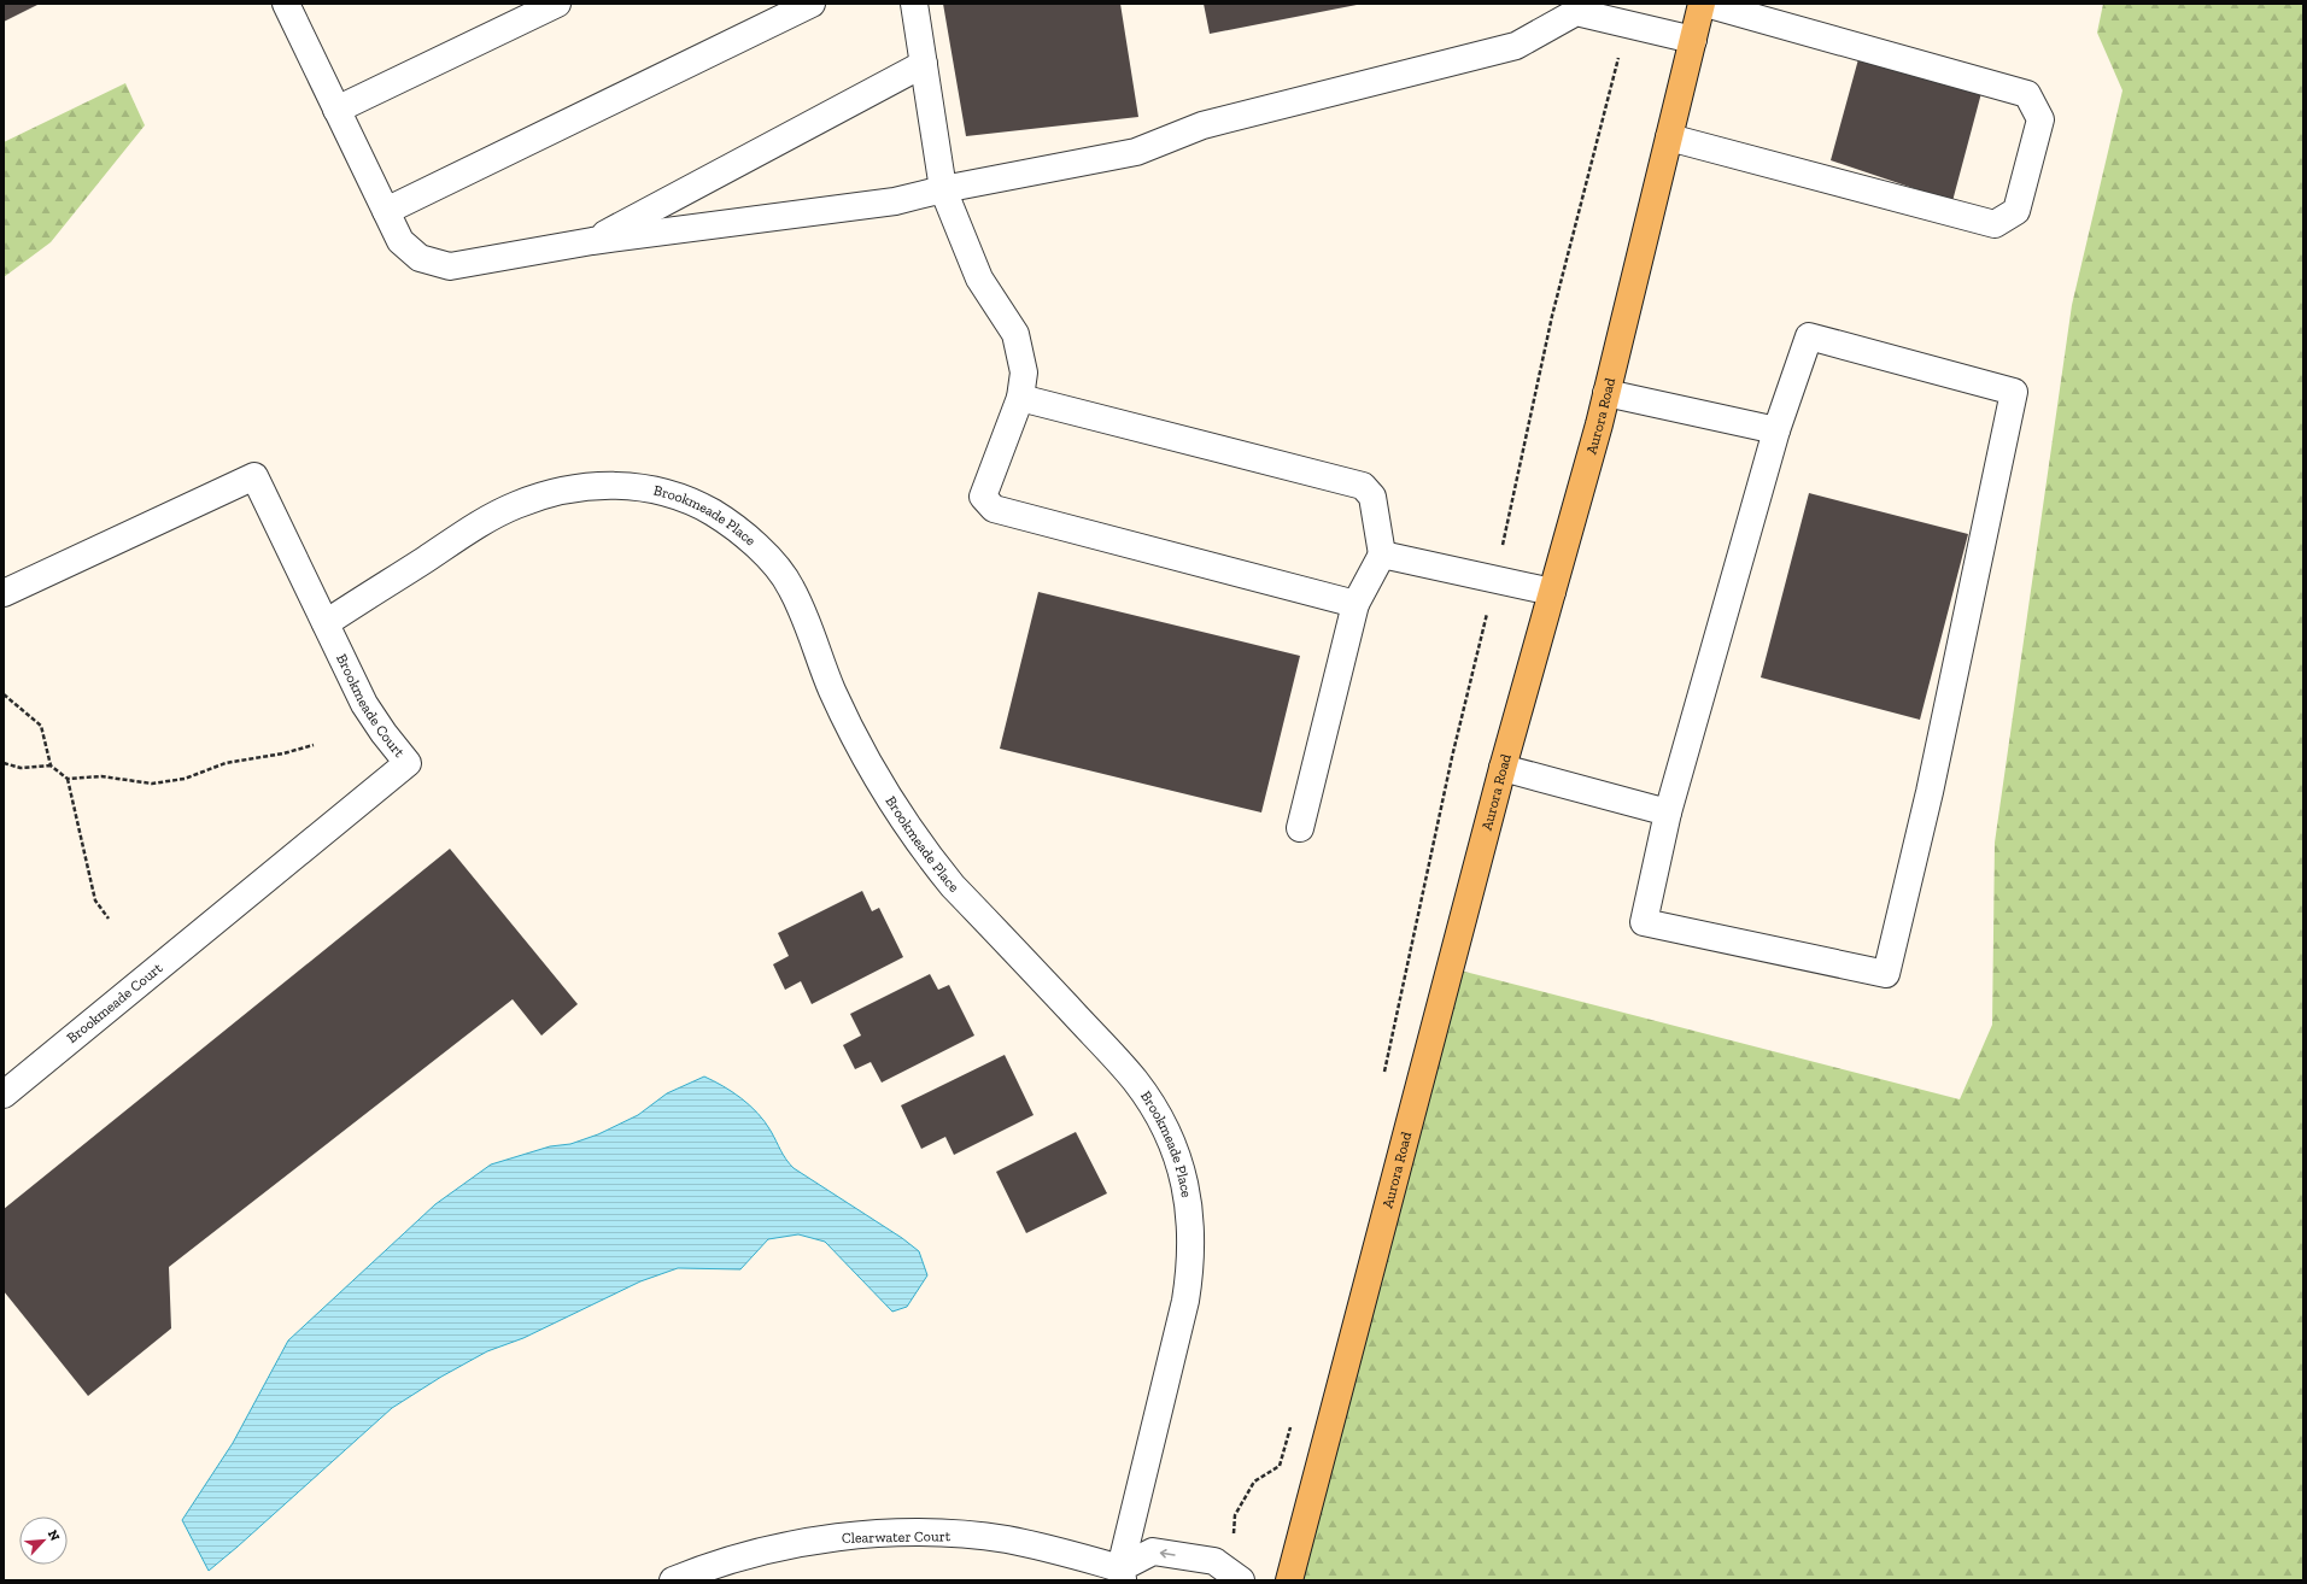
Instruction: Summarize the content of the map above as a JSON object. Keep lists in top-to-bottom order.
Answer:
{
  "streets": {
    "main road": ["Aurora Road"],
    "street": ["Brookmeade Place", "Brookmeade Court", "Clearwater Court"]
  },
  "crossings": [
    ["Brookmeade Place", "Brookmeade Court"],
    ["Brookmeade Place", "Clearwater Court"]
  ],
  "north": "top right"
}
